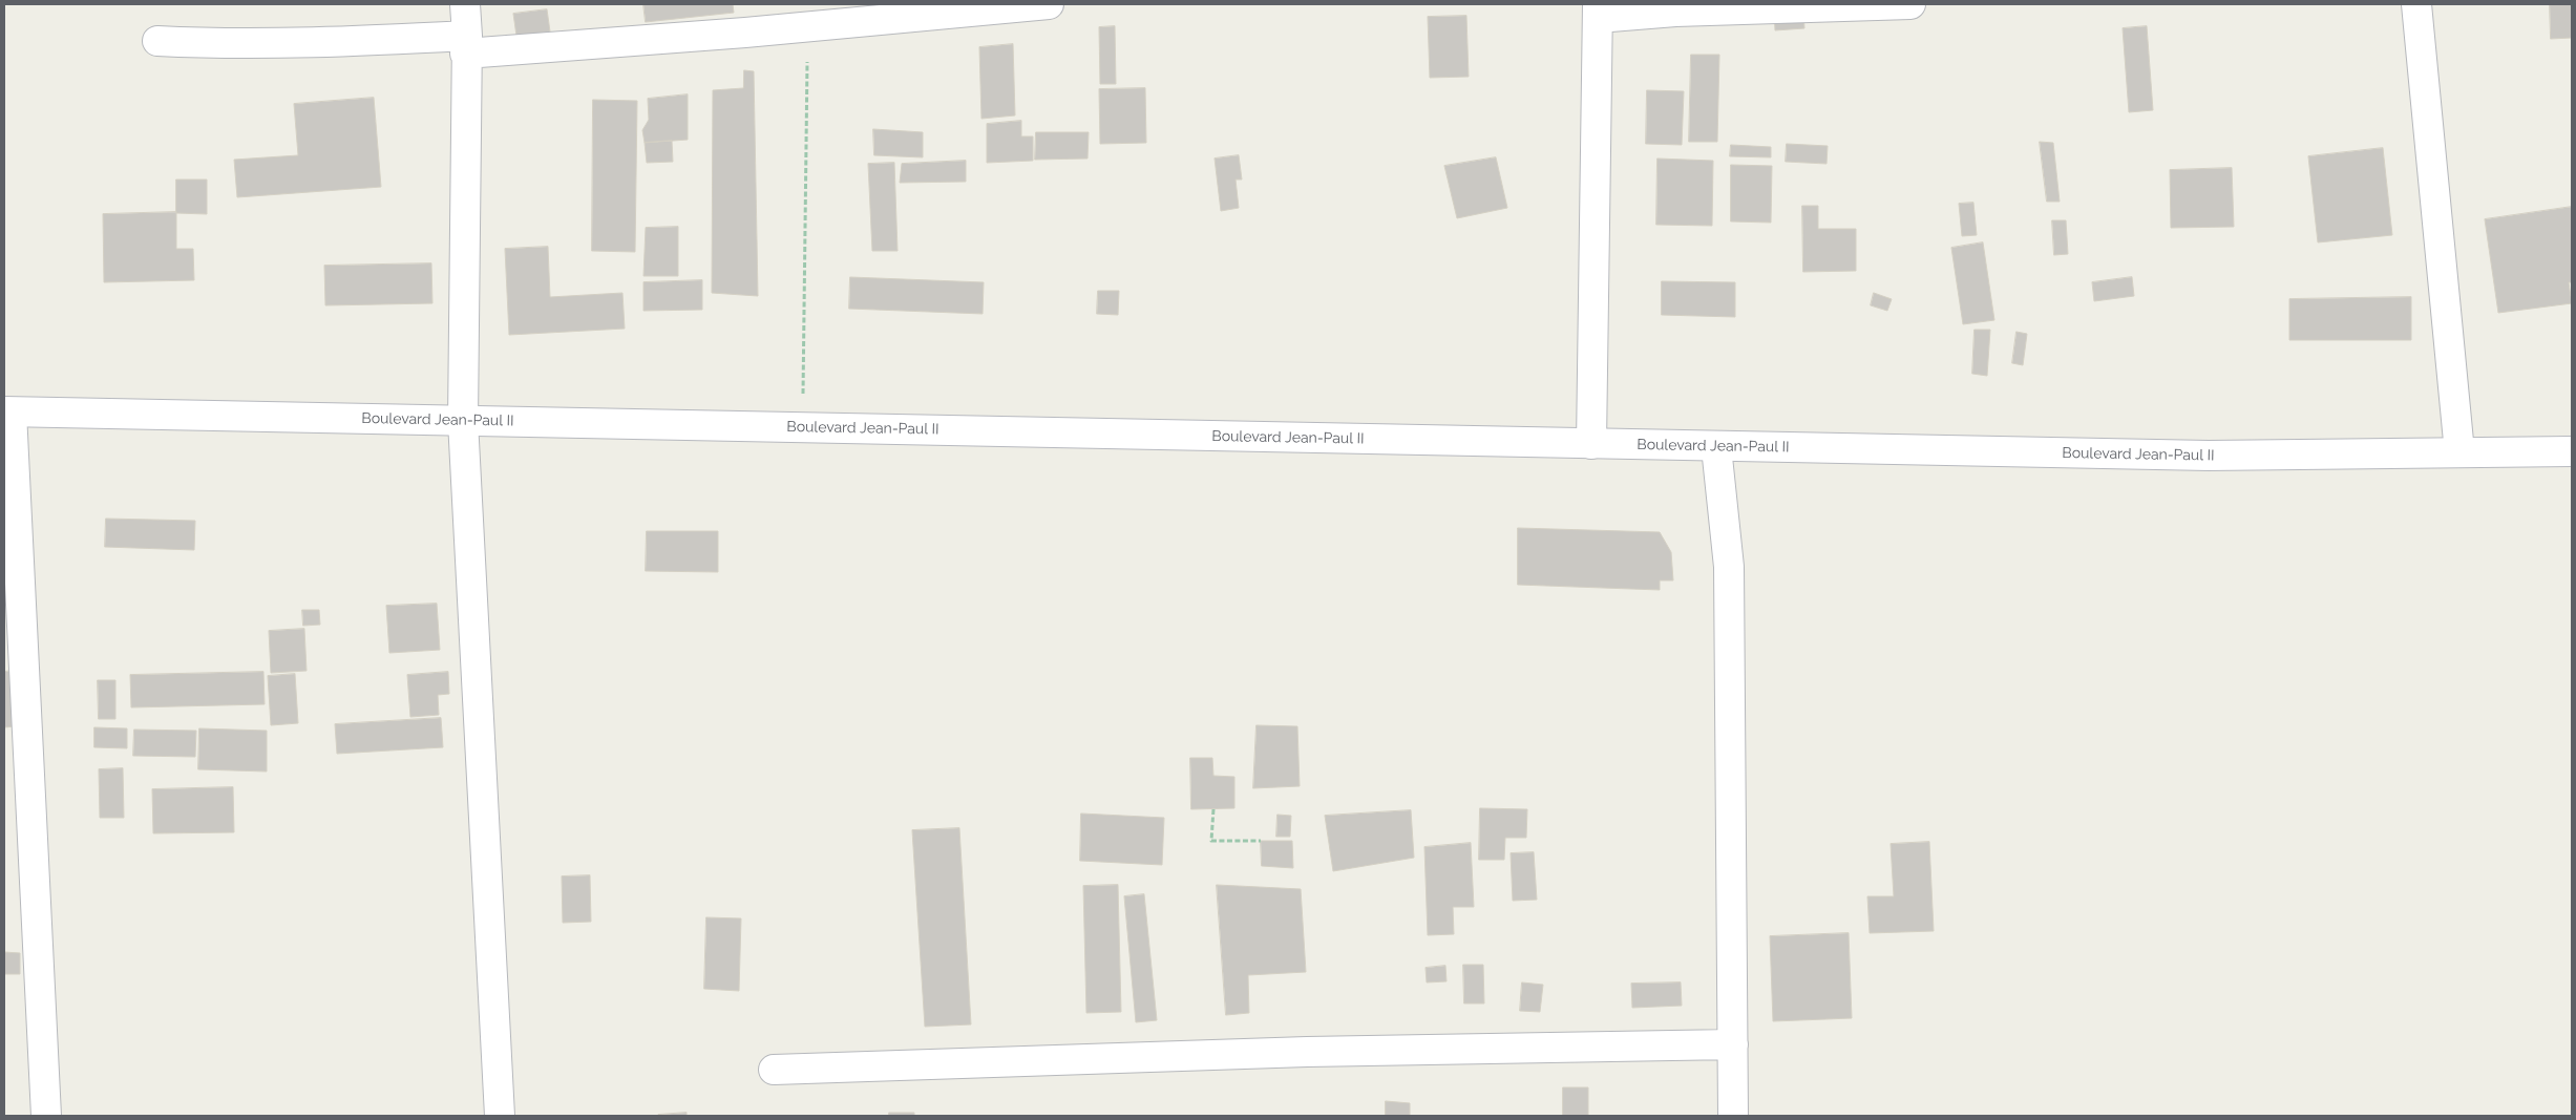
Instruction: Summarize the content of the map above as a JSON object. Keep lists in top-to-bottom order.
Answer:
{
  "streets": {
    "street": ["Boulevard Jean-Paul II"]
  }
}
